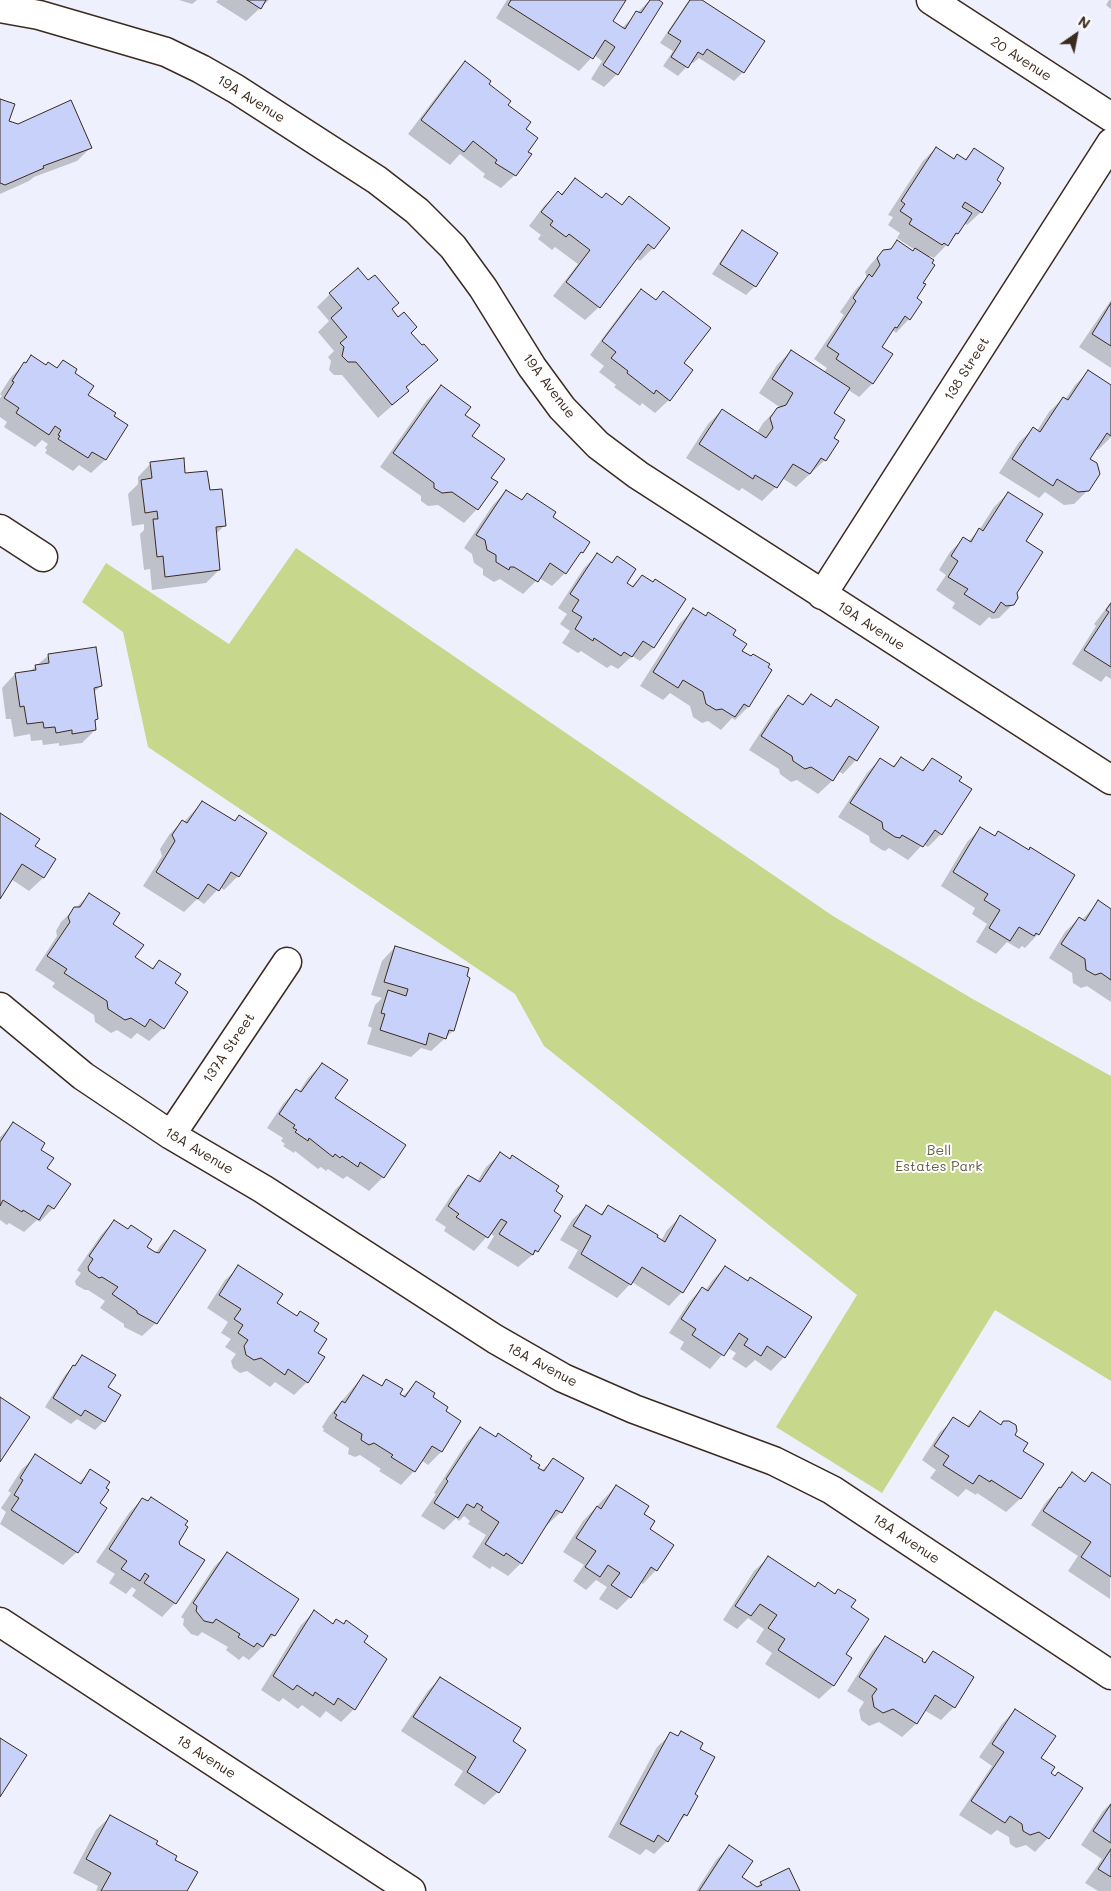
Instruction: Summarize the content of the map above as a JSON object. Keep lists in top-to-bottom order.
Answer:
{
  "streets": {
    "street": [
      "20 Avenue",
      "19A Avenue",
      "138 Street",
      "137A Street",
      "18A Avenue",
      "18 Avenue"
    ]
  },
  "crossings": [
    ["19A Avenue", "138 Street"],
    ["137A Street", "18A Avenue"]
  ],
  "parks": ["Bell Estates Park"],
  "north": "top right"
}
